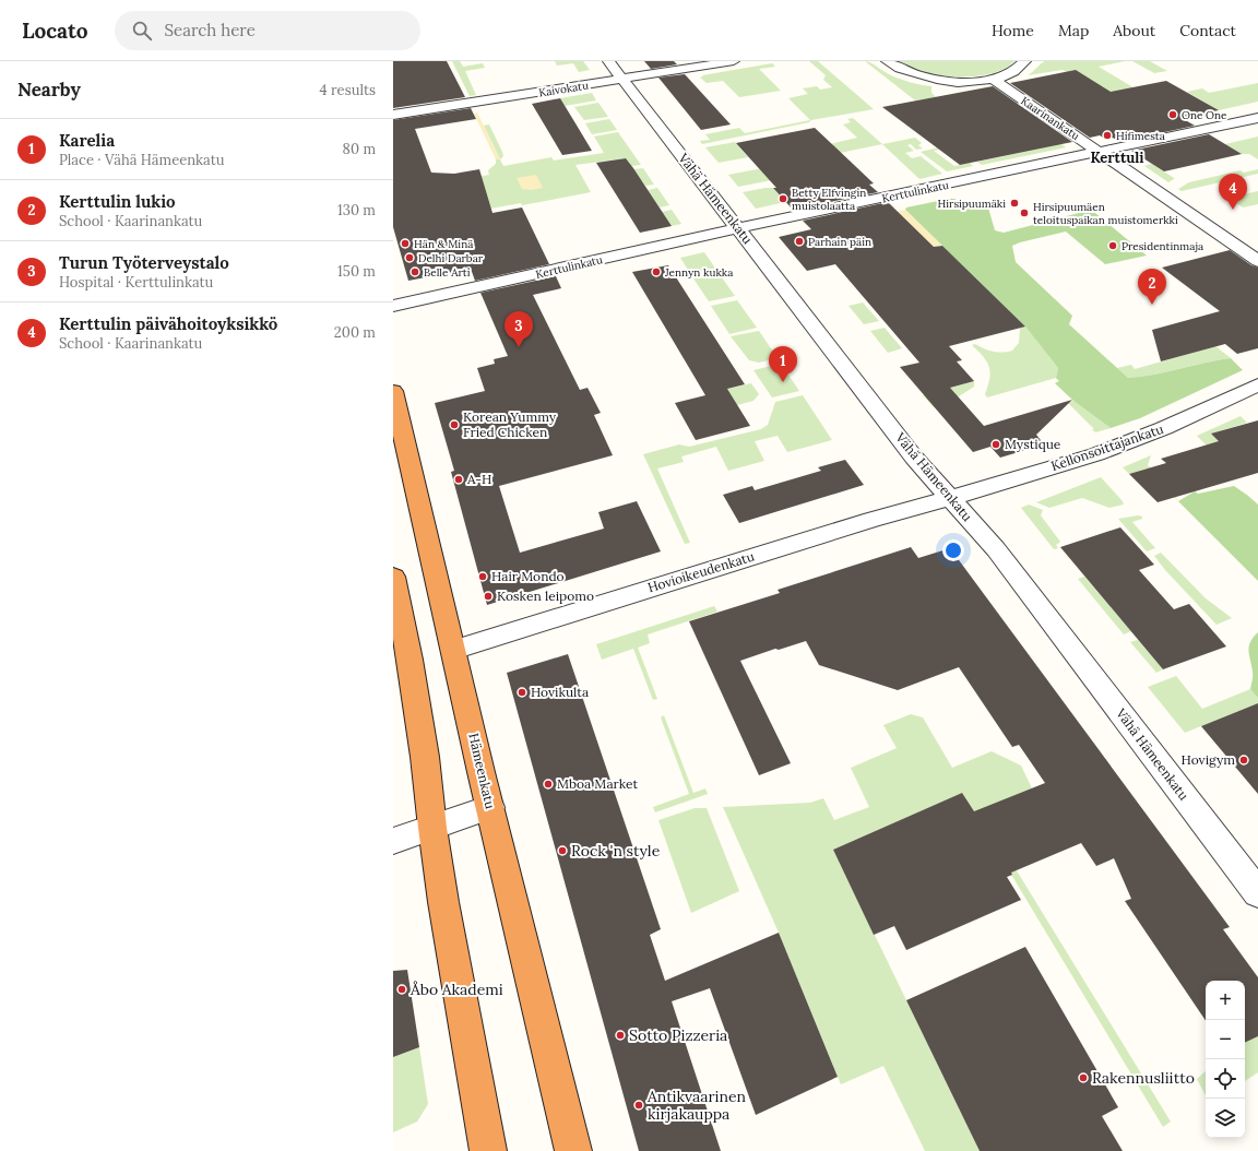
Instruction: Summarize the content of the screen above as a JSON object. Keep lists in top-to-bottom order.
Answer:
{
  "streets": {
    "highway": ["Hämeenkatu"],
    "street": [
      "Kaivokatu",
      "Kaarinankatu",
      "Kerttulinkatu",
      "Vähä Hämeenkatu",
      "Kellonsoittajankatu",
      "Hovioikeudenkatu"
    ]
  },
  "crossings": [
    ["Kaivokatu", "Vähä Hämeenkatu"],
    ["Kaarinankatu", "Kerttulinkatu"],
    ["Kerttulinkatu", "Vähä Hämeenkatu"],
    ["Vähä Hämeenkatu", "Kellonsoittajankatu"],
    ["Vähä Hämeenkatu", "Hovioikeudenkatu"],
    ["Kellonsoittajankatu", "Hovioikeudenkatu"],
    ["Hovioikeudenkatu", "Hämeenkatu"]
  ],
  "districts": ["Kerttuli"],
  "places": [
    "One One",
    "Hifimesta",
    "Betty Elfvingin muistolaatta",
    "Hirsipuumäki",
    "Hirsipuumäen teloituspaikan muistomerkki",
    "Parhain päin",
    "Hän & Minä",
    "Presidentinmaja",
    "Delhi Darbar",
    "Belle Arti",
    "Jennyn kukka",
    "Korean Yummy Fried Chicken",
    "Mystique",
    "A-H",
    "Hair Mondo",
    "Kosken leipomo",
    "Hovikulta",
    "Hovigym",
    "Mboa Market",
    "Rock 'n style",
    "Åbo Akademi",
    "Sotto Pizzeria",
    "Rakennusliitto",
    "Antikvaarinen kirjakauppa"
  ],
  "page": {
    "header": "Locato",
    "search": "Search here",
    "nav": [
      "Home",
      "Map",
      "About",
      "Contact"
    ],
    "heading": ["Nearby", "4 results"],
    "list": [
      {
        "mark": "1",
        "name": "Karelia",
        "note": "Place · Vähä Hämeenkatu",
        "value": "80 m"
      },
      {
        "mark": "2",
        "name": "Kerttulin lukio",
        "note": "School · Kaarinankatu",
        "value": "130 m"
      },
      {
        "mark": "3",
        "name": "Turun Työterveystalo",
        "note": "Hospital · Kerttulinkatu",
        "value": "150 m"
      },
      {
        "mark": "4",
        "name": "Kerttulin päivähoitoyksikkö",
        "note": "School · Kaarinankatu",
        "value": "200 m"
      }
    ],
    "pins": [
      "4",
      "2",
      "3",
      "1"
    ],
    "map_buttons": ["+", "−"]
  }
}
